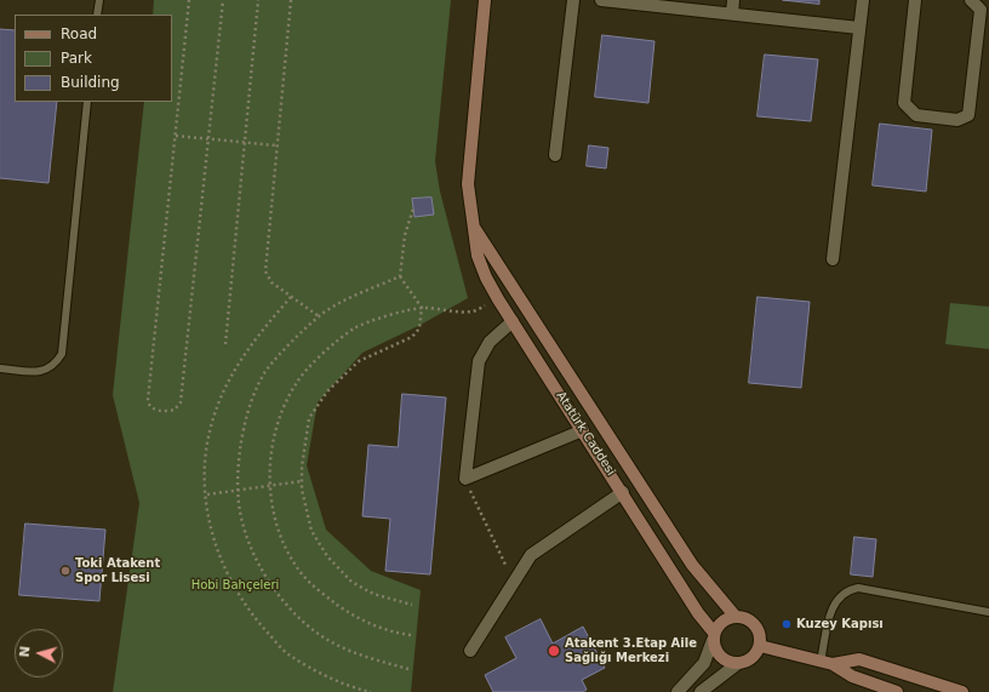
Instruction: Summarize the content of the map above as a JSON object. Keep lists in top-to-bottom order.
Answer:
{
  "streets": {
    "street": ["Atatürk Caddesi"]
  },
  "parks": ["Hobi Bahçeleri"],
  "places": ["Toki Atakent Spor Lisesi", "Kuzey Kapısı", "Atakent 3.Etap Aile Sağlığı Merkezi"],
  "legend": ["Road", "Park", "Building"],
  "north": "left"
}
